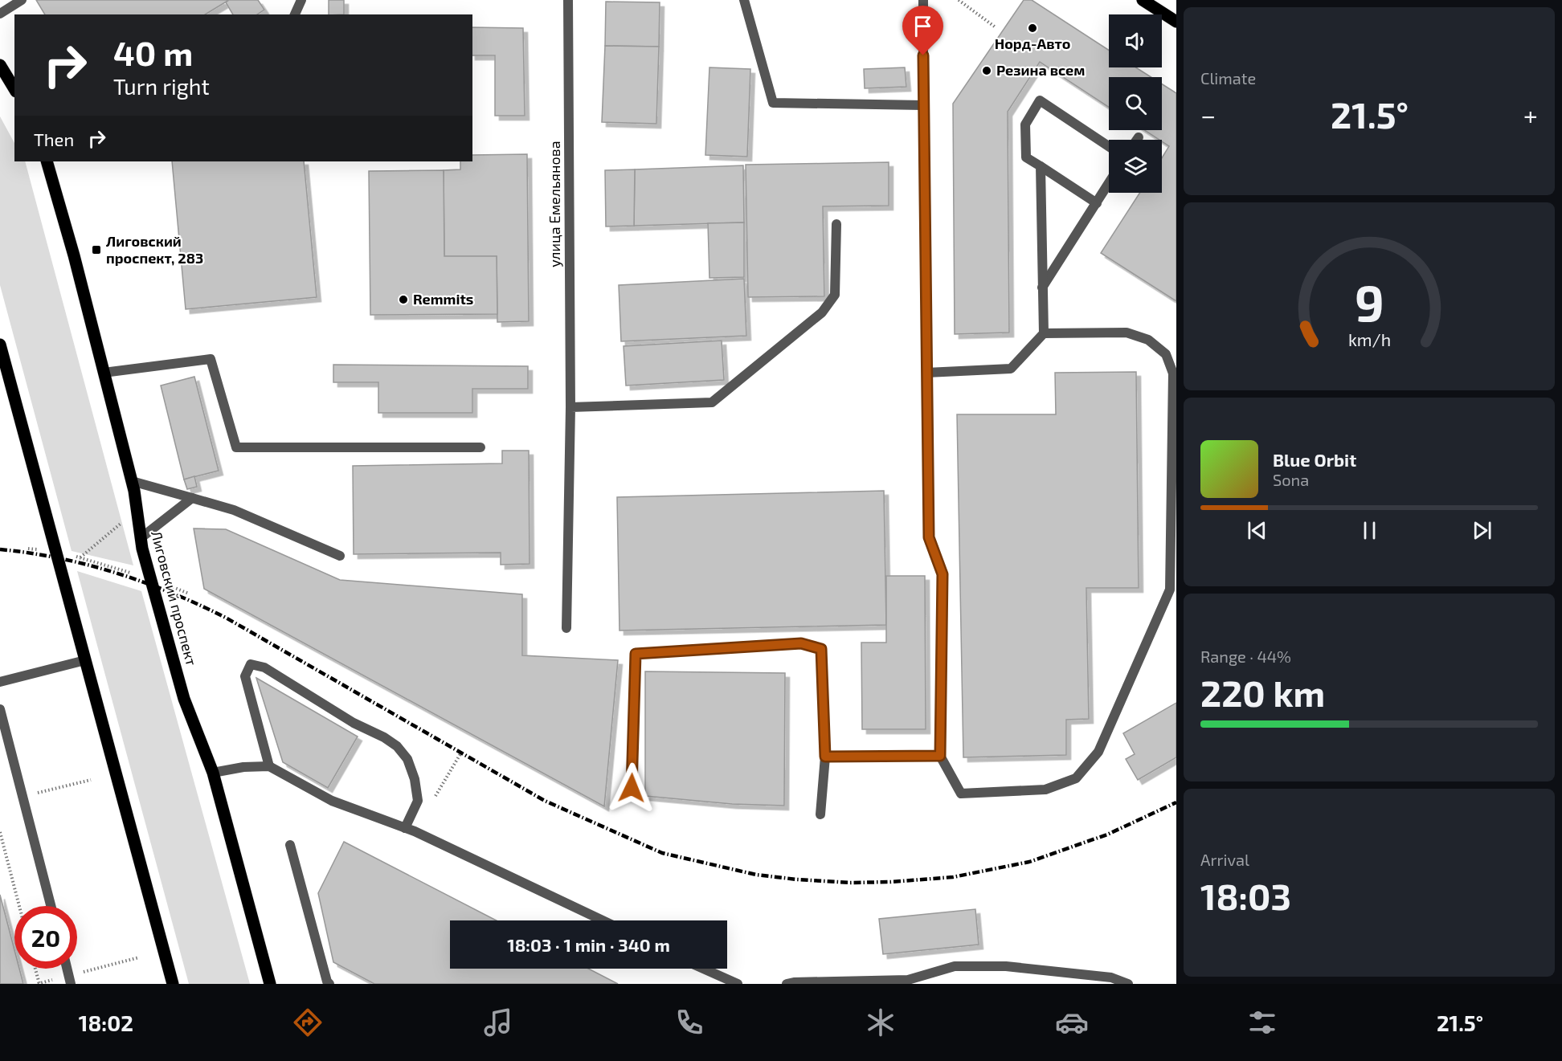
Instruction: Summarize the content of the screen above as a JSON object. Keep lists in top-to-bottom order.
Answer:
{
  "streets": {
    "main road": ["Лиговский проспект"],
    "street": ["улица Емельянова"]
  },
  "places": {
    "other": ["Норд-Авто", "Резина всем", "Remmits"],
    "transit": ["Лиговский проспект, 283"]
  },
  "page": {
    "tile": [
      "Climate",
      ["Range · 44%", "220 km"],
      ["Arrival", "18:03"]
    ],
    "turn": ["40 m", "Turn right"],
    "heat": ["−", "21.5°", "+"],
    "then": "Then",
    "song": ["Blue Orbit", "Sona"],
    "limit": "20",
    "trip": "18:03 · 1 min · 340 m",
    "tabs": ["18:02", "21.5°"],
    "gauge": ["9", "km/h"]
  }
}
